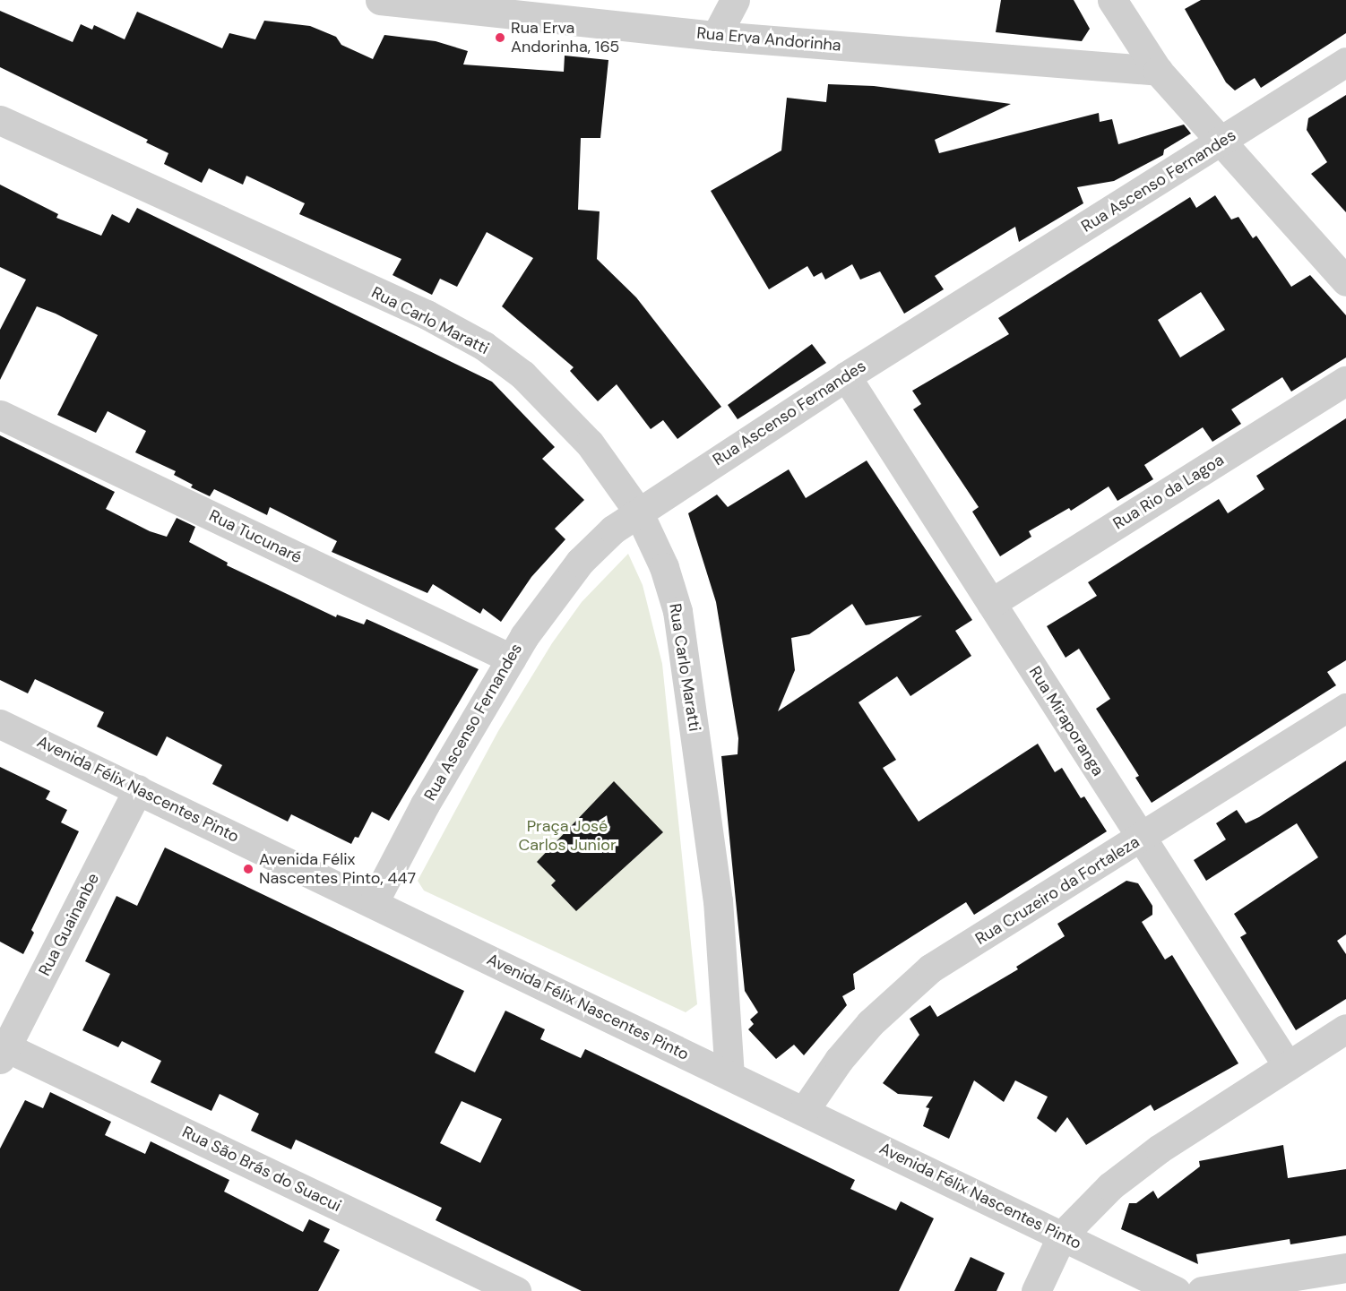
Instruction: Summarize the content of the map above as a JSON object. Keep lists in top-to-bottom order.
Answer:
{
  "streets": {
    "street": [
      "Rua Erva Andorinha",
      "Rua Ascenso Fernandes",
      "Rua Carlo Maratti",
      "Rua Rio da Lagoa",
      "Rua Tucunaré",
      "Rua Miraporanga",
      "Avenida Félix Nascentes Pinto",
      "Rua Cruzeiro da Fortaleza",
      "Rua Guainanbe",
      "Rua São Brás do Suacui"
    ]
  },
  "crossings": [
    ["Rua Ascenso Fernandes", "Rua Carlo Maratti"],
    ["Rua Ascenso Fernandes", "Rua Tucunaré"],
    ["Rua Ascenso Fernandes", "Rua Miraporanga"],
    ["Rua Ascenso Fernandes", "Avenida Félix Nascentes Pinto"],
    ["Rua Carlo Maratti", "Avenida Félix Nascentes Pinto"],
    ["Rua Rio da Lagoa", "Rua Miraporanga"],
    ["Rua Miraporanga", "Rua Cruzeiro da Fortaleza"],
    ["Avenida Félix Nascentes Pinto", "Rua Cruzeiro da Fortaleza"],
    ["Avenida Félix Nascentes Pinto", "Rua Guainanbe"],
    ["Rua Guainanbe", "Rua São Brás do Suacui"]
  ],
  "parks": ["Praça José Carlos Junior"],
  "places": ["Rua Erva Andorinha, 165", "Avenida Félix Nascentes Pinto, 447"]
}
